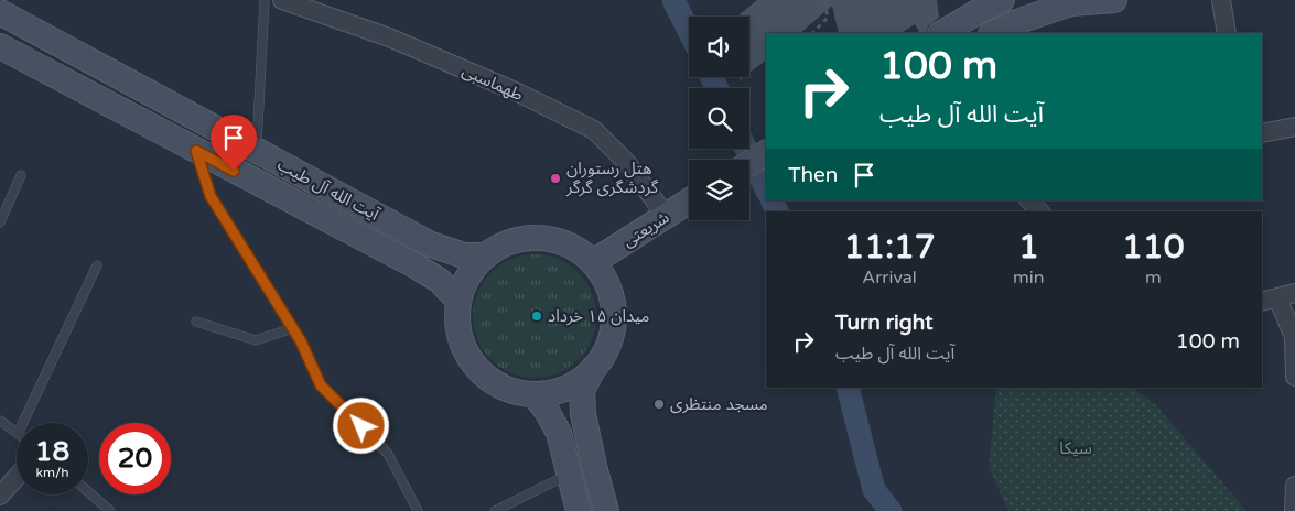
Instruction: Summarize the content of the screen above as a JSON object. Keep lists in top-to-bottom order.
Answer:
{
  "streets": {
    "main road": ["آیت الله آل طیب", "شریعتی"],
    "street": ["طهماسبی"]
  },
  "crossings": [
    ["طهماسبی", "شریعتی"],
    ["آیت الله آل طیب", "شریعتی"]
  ],
  "parks": ["سیکا"],
  "places": ["هتل رستوران گردشگری گرگر", "میدان ۱۵ خرداد", "مسجد منتظری"],
  "page": {
    "turn": ["100 m", "آیت الله آل طیب"],
    "then": "Then",
    "eta": [
      "11:17",
      "Arrival",
      "1",
      "min",
      "110",
      "m"
    ],
    "list": [
      {
        "name": "Turn right",
        "note": "آیت الله آل طیب",
        "value": "100 m"
      }
    ],
    "speed": "18 km/h",
    "limit": "20"
  }
}
